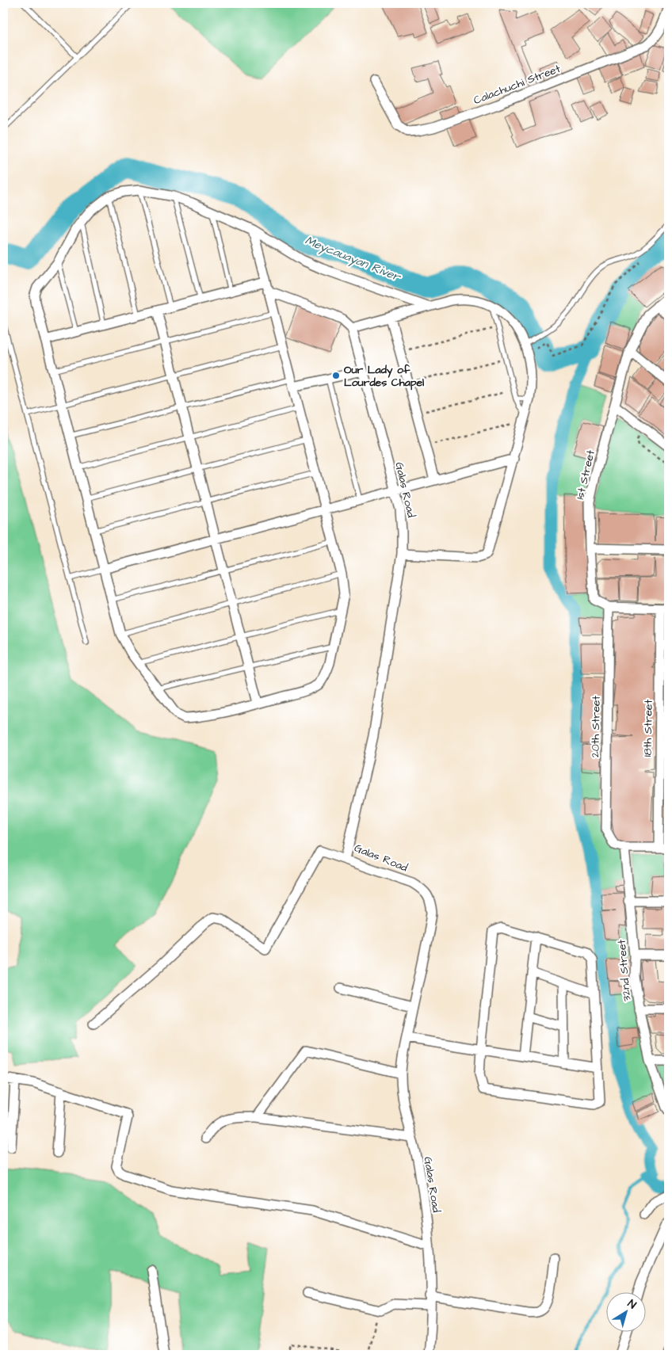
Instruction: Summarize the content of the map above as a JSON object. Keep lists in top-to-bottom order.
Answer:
{
  "streets": {
    "street": [
      "Calachuchi Street",
      "1st Street",
      "Galas Road",
      "20th Street",
      "18th Street",
      "32nd Street"
    ]
  },
  "crossings": [
    ["1st Street", "20th Street"],
    ["20th Street", "32nd Street"]
  ],
  "water": ["Meycauayan River"],
  "places": ["Our Lady of Lourdes Chapel"],
  "north": "top right"
}
